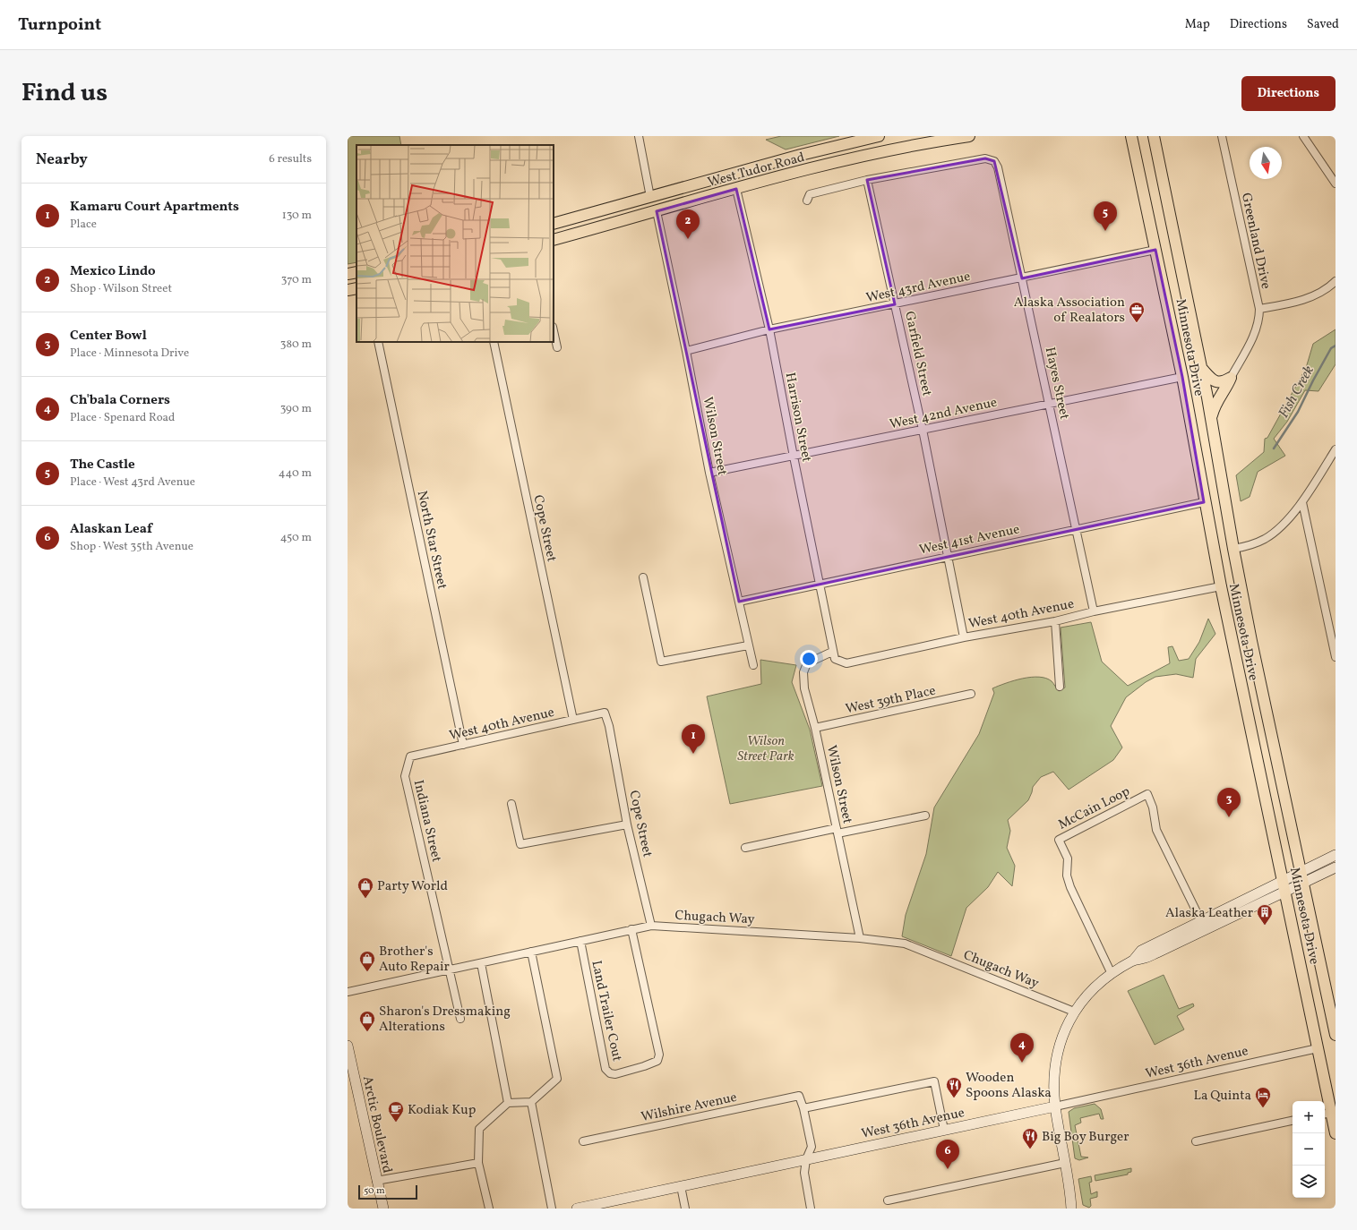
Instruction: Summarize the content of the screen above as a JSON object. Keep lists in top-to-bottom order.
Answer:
{
  "streets": {
    "main road": [
      "West Tudor Road",
      "Minnesota Drive",
      "West 36th Avenue",
      "Arctic Boulevard"
    ],
    "street": [
      "Greenland Drive",
      "West 43rd Avenue",
      "Garfield Street",
      "Hayes Street",
      "West 42nd Avenue",
      "Harrison Street",
      "Wilson Street",
      "Cope Street",
      "West 41st Avenue",
      "North Star Street",
      "West 40th Avenue",
      "West 39th Place",
      "McCain Loop",
      "Indiana Street",
      "Chugach Way",
      "Land Trailer Cout",
      "Wilshire Avenue"
    ]
  },
  "crossings": [
    ["West Tudor Road", "Harrison Street"],
    ["West Tudor Road", "Wilson Street"],
    ["West 43rd Avenue", "Minnesota Drive"],
    ["West 43rd Avenue", "Garfield Street"],
    ["West 43rd Avenue", "Hayes Street"],
    ["West 43rd Avenue", "Harrison Street"],
    ["West 43rd Avenue", "Wilson Street"],
    ["Minnesota Drive", "West 42nd Avenue"],
    ["Minnesota Drive", "West 41st Avenue"],
    ["Minnesota Drive", "West 40th Avenue"],
    ["Minnesota Drive", "West 36th Avenue"],
    ["Garfield Street", "Hayes Street"],
    ["Garfield Street", "West 42nd Avenue"],
    ["Garfield Street", "West 41st Avenue"],
    ["Garfield Street", "West 40th Avenue"],
    ["Hayes Street", "West 42nd Avenue"],
    ["Hayes Street", "West 41st Avenue"],
    ["Hayes Street", "West 40th Avenue"],
    ["West 42nd Avenue", "Harrison Street"],
    ["West 42nd Avenue", "Wilson Street"],
    ["Harrison Street", "Wilson Street"],
    ["Harrison Street", "West 41st Avenue"],
    ["Harrison Street", "West 40th Avenue"],
    ["Wilson Street", "West 41st Avenue"],
    ["Wilson Street", "West 40th Avenue"],
    ["Wilson Street", "West 39th Place"],
    ["Wilson Street", "Chugach Way"],
    ["Cope Street", "West 40th Avenue"],
    ["Cope Street", "Chugach Way"],
    ["North Star Street", "West 40th Avenue"],
    ["West 40th Avenue", "Indiana Street"],
    ["Indiana Street", "Chugach Way"],
    ["Chugach Way", "Land Trailer Cout"]
  ],
  "water": ["Fish Creek"],
  "parks": ["Wilson Street Park"],
  "places": {
    "office": ["Alaska Association of Realators"],
    "shop": ["Party World", "Brother's Auto Repair", "Sharon's Dressmaking Alterations"],
    "building": ["Alaska Leather"],
    "restaurant": ["Wooden Spoons Alaska", "Big Boy Burger"],
    "hotel": ["La Quinta"],
    "cafe": ["Kodiak Kup"]
  },
  "scale_bar": "50 m",
  "north": "bottom",
  "page": {
    "header": "Turnpoint",
    "nav": ["Map", "Directions", "Saved"],
    "title": "Find us",
    "buttons": "Directions",
    "heading": ["Nearby", "6 results"],
    "list": [
      {
        "mark": "1",
        "name": "Kamaru Court Apartments",
        "note": "Place",
        "value": "130 m"
      },
      {
        "mark": "2",
        "name": "Mexico Lindo",
        "note": "Shop · Wilson Street",
        "value": "370 m"
      },
      {
        "mark": "3",
        "name": "Center Bowl",
        "note": "Place · Minnesota Drive",
        "value": "380 m"
      },
      {
        "mark": "4",
        "name": "Ch'bala Corners",
        "note": "Place · Spenard Road",
        "value": "390 m"
      },
      {
        "mark": "5",
        "name": "The Castle",
        "note": "Place · West 43rd Avenue",
        "value": "440 m"
      },
      {
        "mark": "6",
        "name": "Alaskan Leaf",
        "note": "Shop · West 35th Avenue",
        "value": "450 m"
      }
    ],
    "pins": [
      "5",
      "2",
      "1",
      "3",
      "4",
      "6"
    ],
    "map_buttons": ["+", "−"],
    "scale": "50 m"
  }
}
